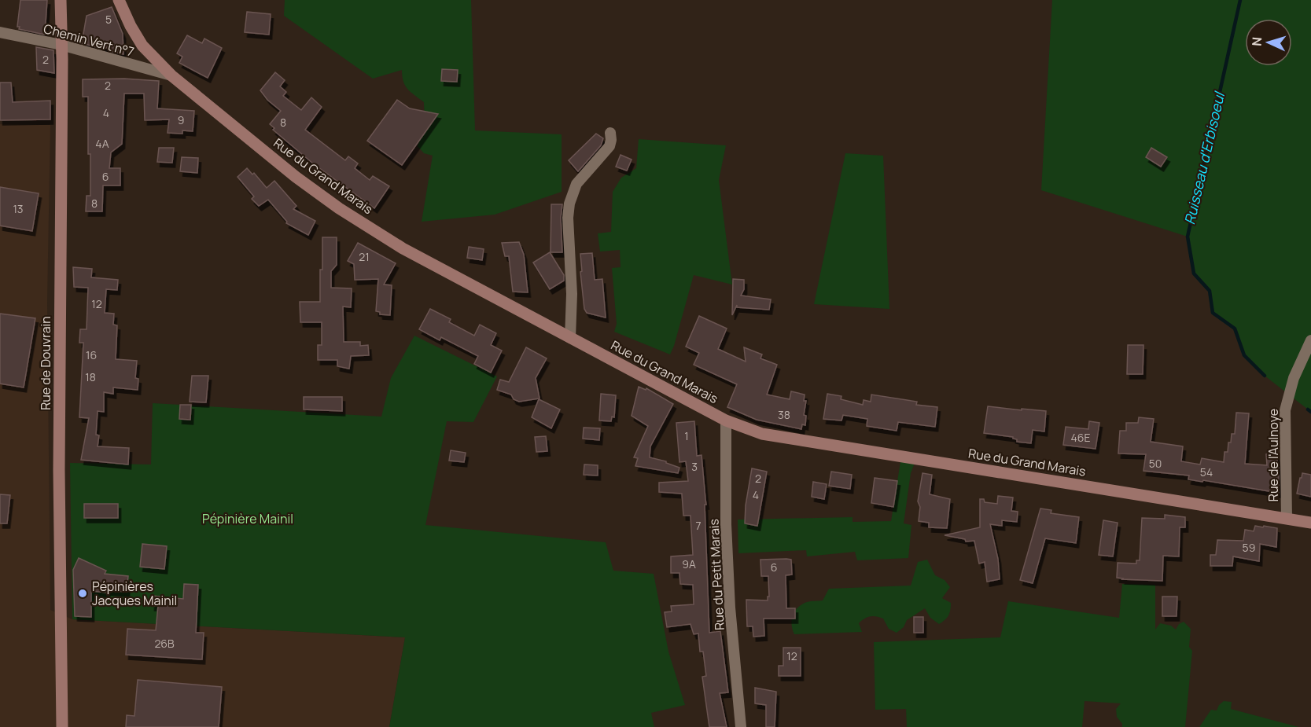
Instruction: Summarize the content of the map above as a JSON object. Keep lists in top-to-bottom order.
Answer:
{
  "streets": {
    "street": [
      "Chemin Vert n°7",
      "Rue du Grand Marais",
      "Rue de Douvrain",
      "Rue de l'Aulnoye",
      "Rue du Petit Marais"
    ]
  },
  "crossings": [
    ["Chemin Vert n°7", "Rue du Grand Marais"],
    ["Chemin Vert n°7", "Rue de Douvrain"],
    ["Rue du Grand Marais", "Rue de l'Aulnoye"],
    ["Rue du Grand Marais", "Rue du Petit Marais"]
  ],
  "water": ["Ruisseau d'Erbisoeul"],
  "parks": ["Pépinière Mainil"],
  "places": ["Pépinières Jacques Mainil"],
  "house_numbers": [
    "5",
    "2",
    "2",
    "4",
    "9",
    "8",
    "4A",
    "6",
    "8",
    "13",
    "21",
    "12",
    "16",
    "18",
    "38",
    "1",
    "46E",
    "50",
    "3",
    "54",
    "2",
    "4",
    "7",
    "59",
    "9A",
    "6",
    "26B",
    "12"
  ],
  "north": "left"
}
